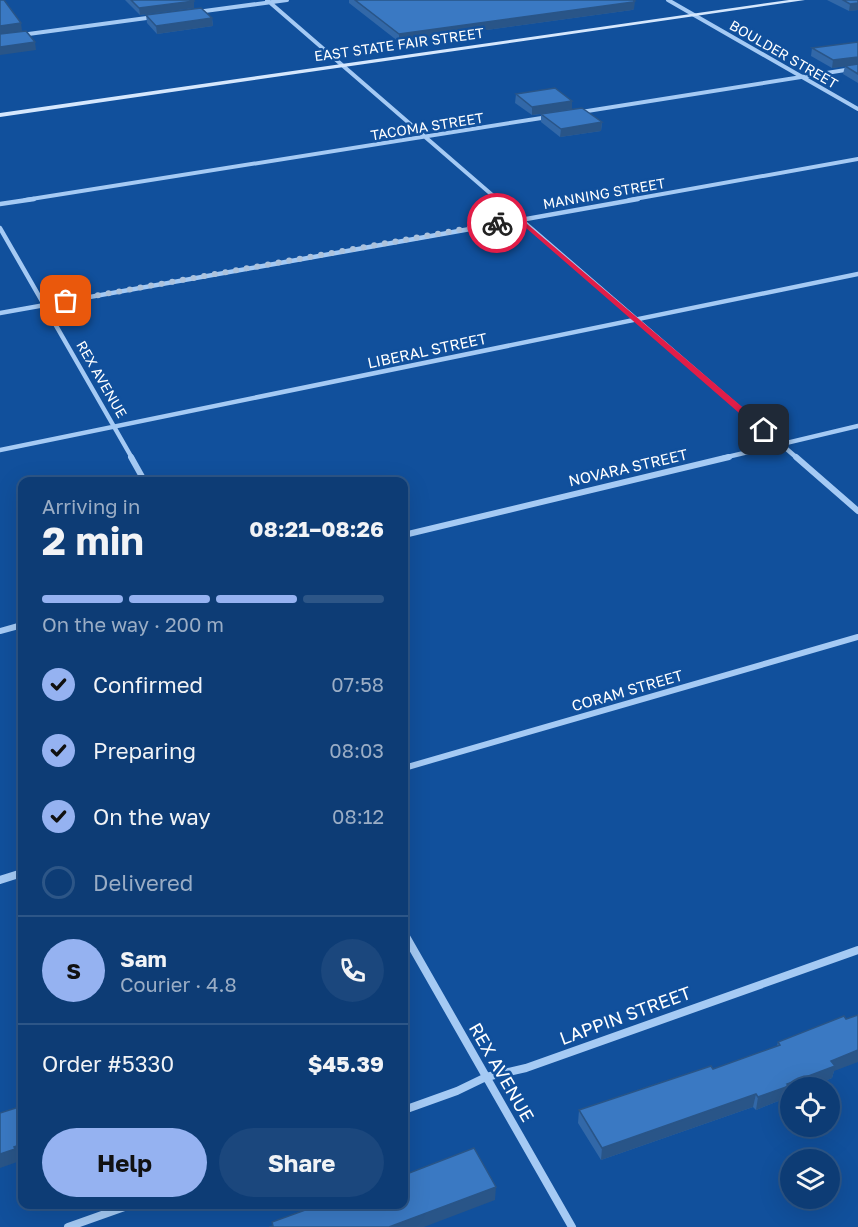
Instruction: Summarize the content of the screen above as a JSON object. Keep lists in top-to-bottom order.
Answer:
{
  "streets": {
    "street": [
      "EAST STATE FAIR STREET",
      "BOULDER STREET",
      "TACOMA STREET",
      "MANNING STREET",
      "LIBERAL STREET",
      "REX AVENUE",
      "NOVARA STREET",
      "CORAM STREET",
      "LAPPIN STREET"
    ]
  },
  "crossings": [
    ["EAST STATE FAIR STREET", "BOULDER STREET"],
    ["MANNING STREET", "REX AVENUE"],
    ["LIBERAL STREET", "REX AVENUE"],
    ["REX AVENUE", "LAPPIN STREET"]
  ],
  "page": {
    "heading": ["2 min", "Arriving in", "08:21–08:26"],
    "panel": [
      "Sam",
      "Courier · 4.8",
      "Order #5330",
      "$45.39"
    ],
    "bar": "On the way · 200 m",
    "list": [
      ["Confirmed", "07:58"],
      ["Preparing", "08:03"],
      ["On the way", "08:12"],
      "Delivered"
    ],
    "round": "S",
    "buttons": ["Help", "Share"]
  }
}
